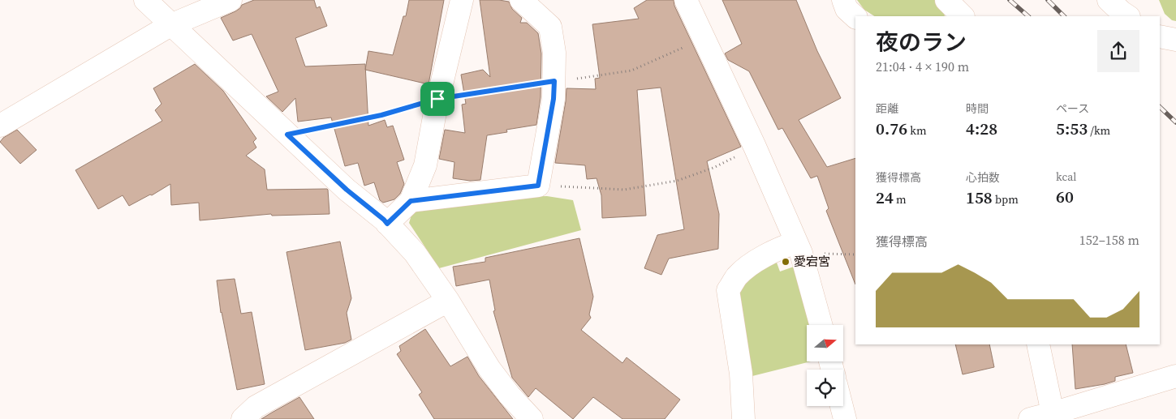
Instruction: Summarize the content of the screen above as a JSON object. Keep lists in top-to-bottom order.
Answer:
{
  "places": ["愛宕宮"],
  "north": "right",
  "page": {
    "heading": ["夜のラン", "21:04 · 4 × 190 m"],
    "stats": [
      ["距離", "0.76 km"],
      ["時間", "4:28"],
      ["ペース", "5:53 /km"],
      ["獲得標高", "24 m"],
      ["心拍数", "158 bpm"],
      ["kcal", "60"]
    ],
    "chart": ["獲得標高", "152–158 m"]
  }
}
